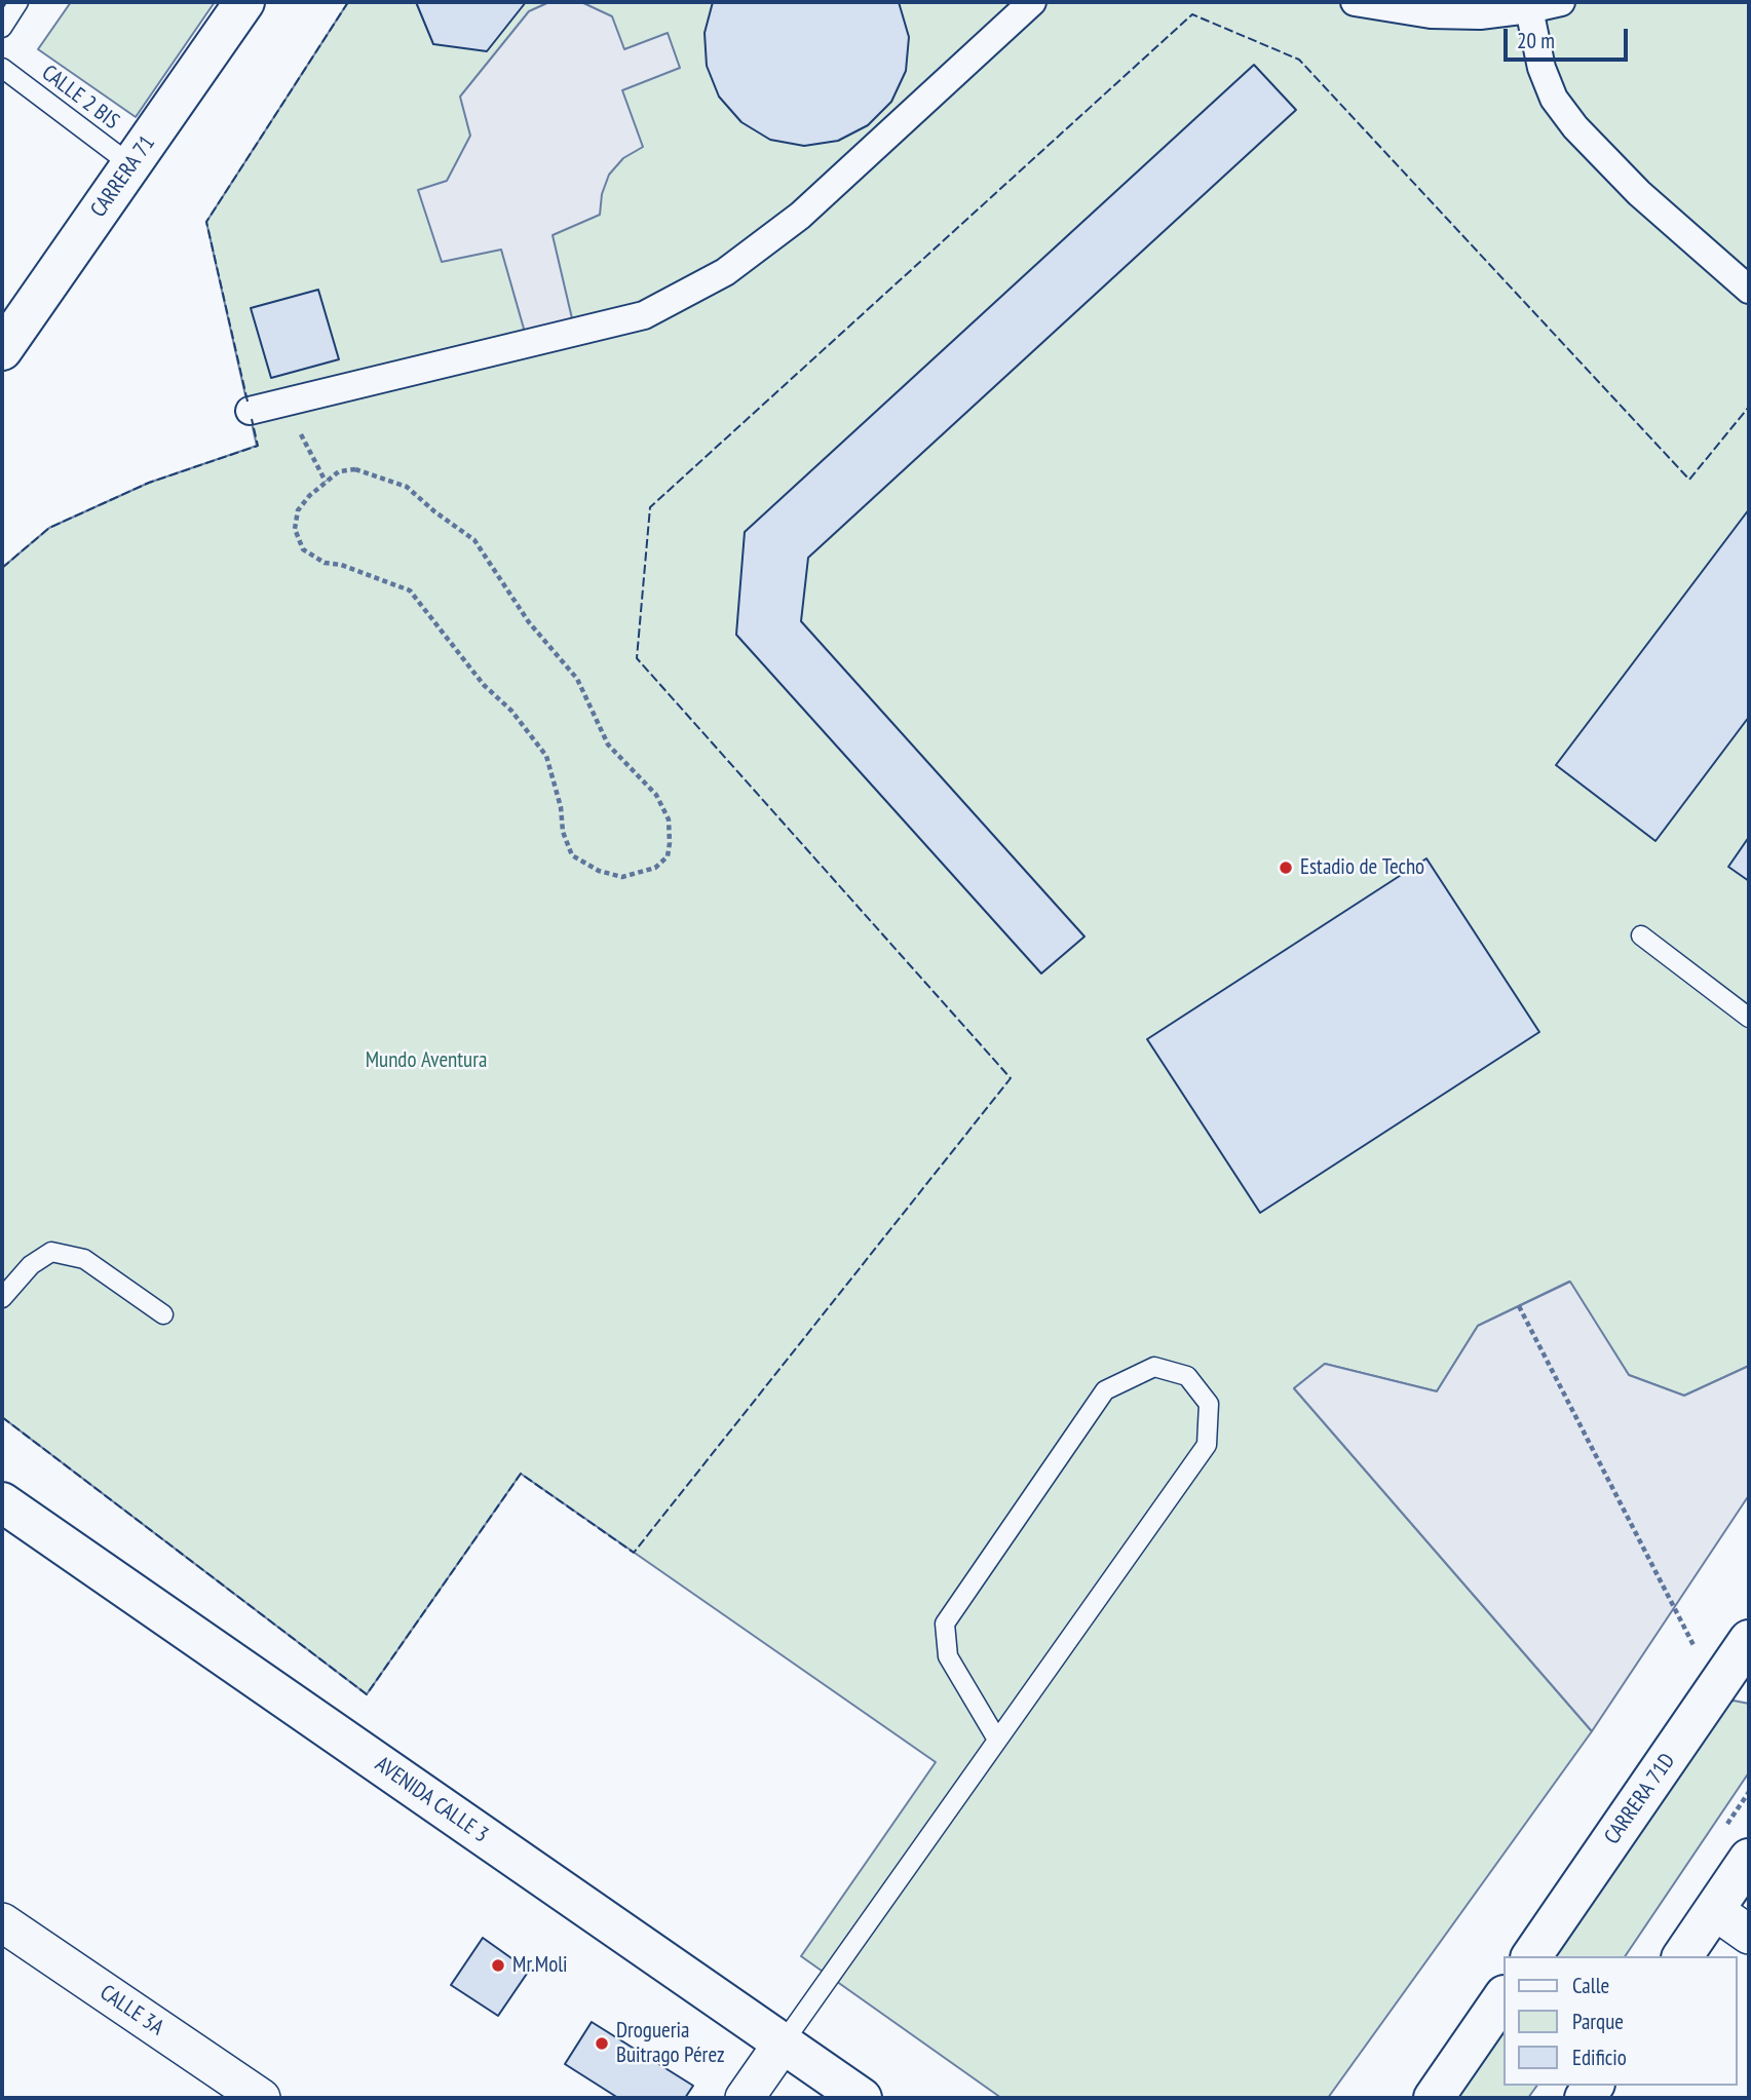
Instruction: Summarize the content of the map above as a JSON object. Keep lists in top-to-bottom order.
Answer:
{
  "streets": {
    "street": [
      "CARRERA 71",
      "CARRERA 71D",
      "AVENIDA CALLE 3",
      "CALLE 3A"
    ],
    "lane": ["CALLE 2 BIS"]
  },
  "crossings": [
    ["CALLE 2 BIS", "CARRERA 71"]
  ],
  "parks": ["Mundo Aventura"],
  "places": ["Estadio de Techo", "Mr.Moli", "Drogueria Buitrago Pérez"],
  "legend": ["Calle", "Parque", "Edificio"],
  "scale_bar": "20 m"
}
